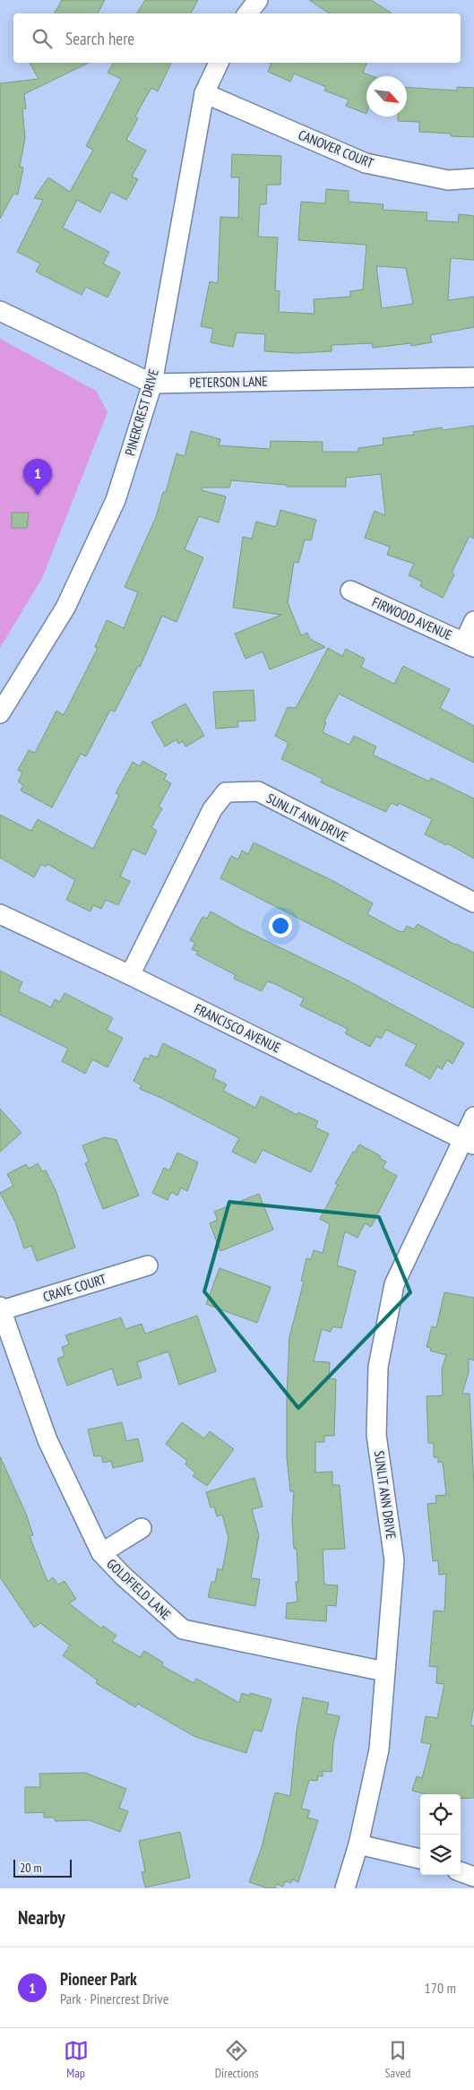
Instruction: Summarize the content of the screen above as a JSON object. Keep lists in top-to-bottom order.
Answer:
{
  "streets": {
    "street": [
      "CANOVER COURT",
      "PETERSON LANE",
      "PINERCREST DRIVE",
      "FIRWOOD AVENUE",
      "SUNLIT ANN DRIVE",
      "FRANCISCO AVENUE",
      "CRAVE COURT",
      "GOLDFIELD LANE"
    ]
  },
  "crossings": [
    ["CANOVER COURT", "PINERCREST DRIVE"],
    ["PETERSON LANE", "PINERCREST DRIVE"],
    ["SUNLIT ANN DRIVE", "FRANCISCO AVENUE"],
    ["SUNLIT ANN DRIVE", "GOLDFIELD LANE"],
    ["CRAVE COURT", "GOLDFIELD LANE"]
  ],
  "scale_bar": "20 m",
  "north": "bottom right",
  "page": {
    "search": "Search here",
    "pins": "1",
    "scale": "20 m",
    "heading": "Nearby",
    "list": [
      {
        "mark": "1",
        "name": "Pioneer Park",
        "note": "Park · Pinercrest Drive",
        "value": "170 m"
      }
    ],
    "nav": ["Map", "Directions", "Saved"]
  }
}
